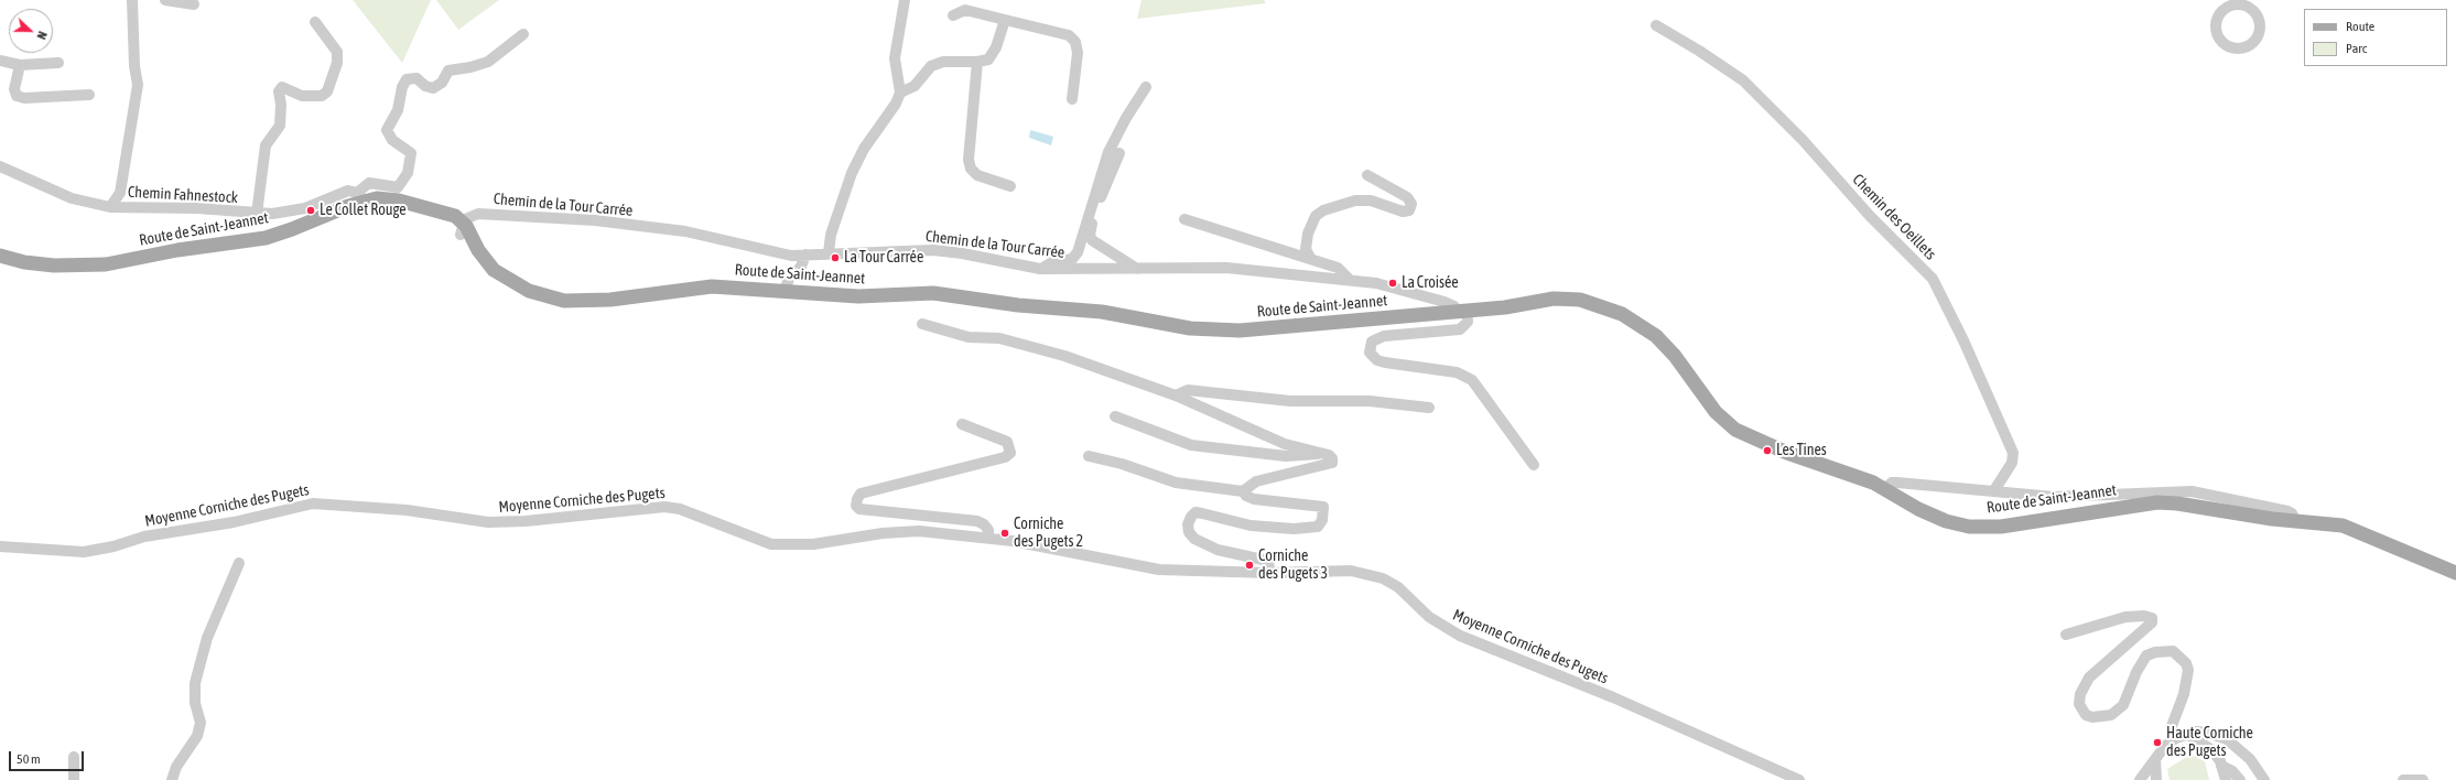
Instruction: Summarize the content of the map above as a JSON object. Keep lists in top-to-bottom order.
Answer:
{
  "streets": {
    "main road": ["Route de Saint-Jeannet"],
    "street": [
      "Chemin Fahnestock",
      "Chemin de la Tour Carrée",
      "Chemin des Oeillets",
      "Moyenne Corniche des Pugets"
    ]
  },
  "crossings": [
    ["Chemin Fahnestock", "Route de Saint-Jeannet"],
    ["Chemin de la Tour Carrée", "Route de Saint-Jeannet"]
  ],
  "places": [
    "Le Collet Rouge",
    "La Tour Carrée",
    "La Croisée",
    "Les Tines",
    "Corniche des Pugets 2",
    "Corniche des Pugets 3",
    "Haute Corniche des Pugets"
  ],
  "legend": ["Route", "Parc"],
  "scale_bar": "50 m",
  "north": "right"
}
